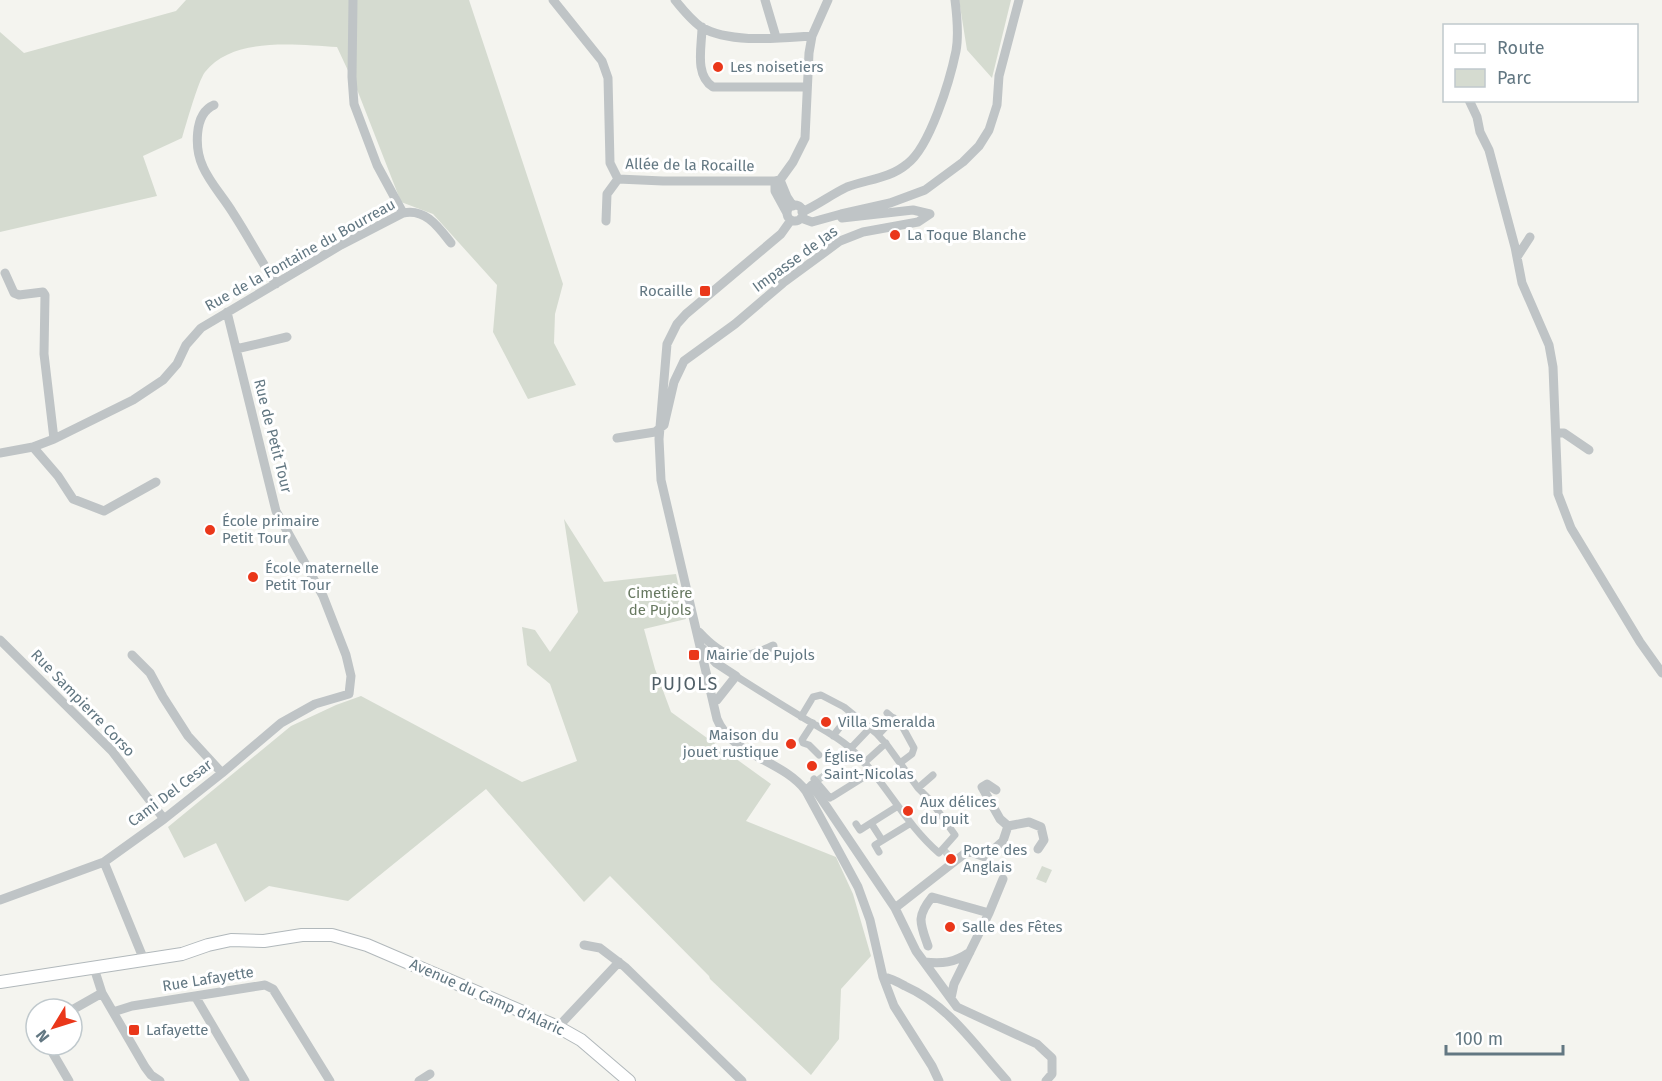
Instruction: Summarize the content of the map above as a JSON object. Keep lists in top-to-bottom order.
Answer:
{
  "streets": {
    "main road": ["Avenue du Camp d'Alaric"],
    "street": [
      "Allée de la Rocaille",
      "Rue de la Fontaine du Bourreau",
      "Impasse de Jas",
      "Rue de Petit Tour",
      "Rue Sampierre Corso",
      "Cami Del Cesar",
      "Rue Lafayette"
    ]
  },
  "crossings": [
    ["Rue de la Fontaine du Bourreau", "Rue de Petit Tour"],
    ["Rue de Petit Tour", "Cami Del Cesar"],
    ["Rue Sampierre Corso", "Cami Del Cesar"]
  ],
  "districts": ["PUJOLS"],
  "parks": ["Cimetière de Pujols"],
  "places": {
    "other": [
      "Les noisetiers",
      "La Toque Blanche",
      "École primaire Petit Tour",
      "École maternelle Petit Tour",
      "Villa Smeralda",
      "Maison du jouet rustique",
      "Église Saint-Nicolas",
      "Aux délices du puit",
      "Porte des Anglais",
      "Salle des Fêtes"
    ],
    "transit": ["Rocaille", "Mairie de Pujols", "Lafayette"]
  },
  "legend": ["Route", "Parc"],
  "scale_bar": "100 m",
  "north": "bottom left"
}
